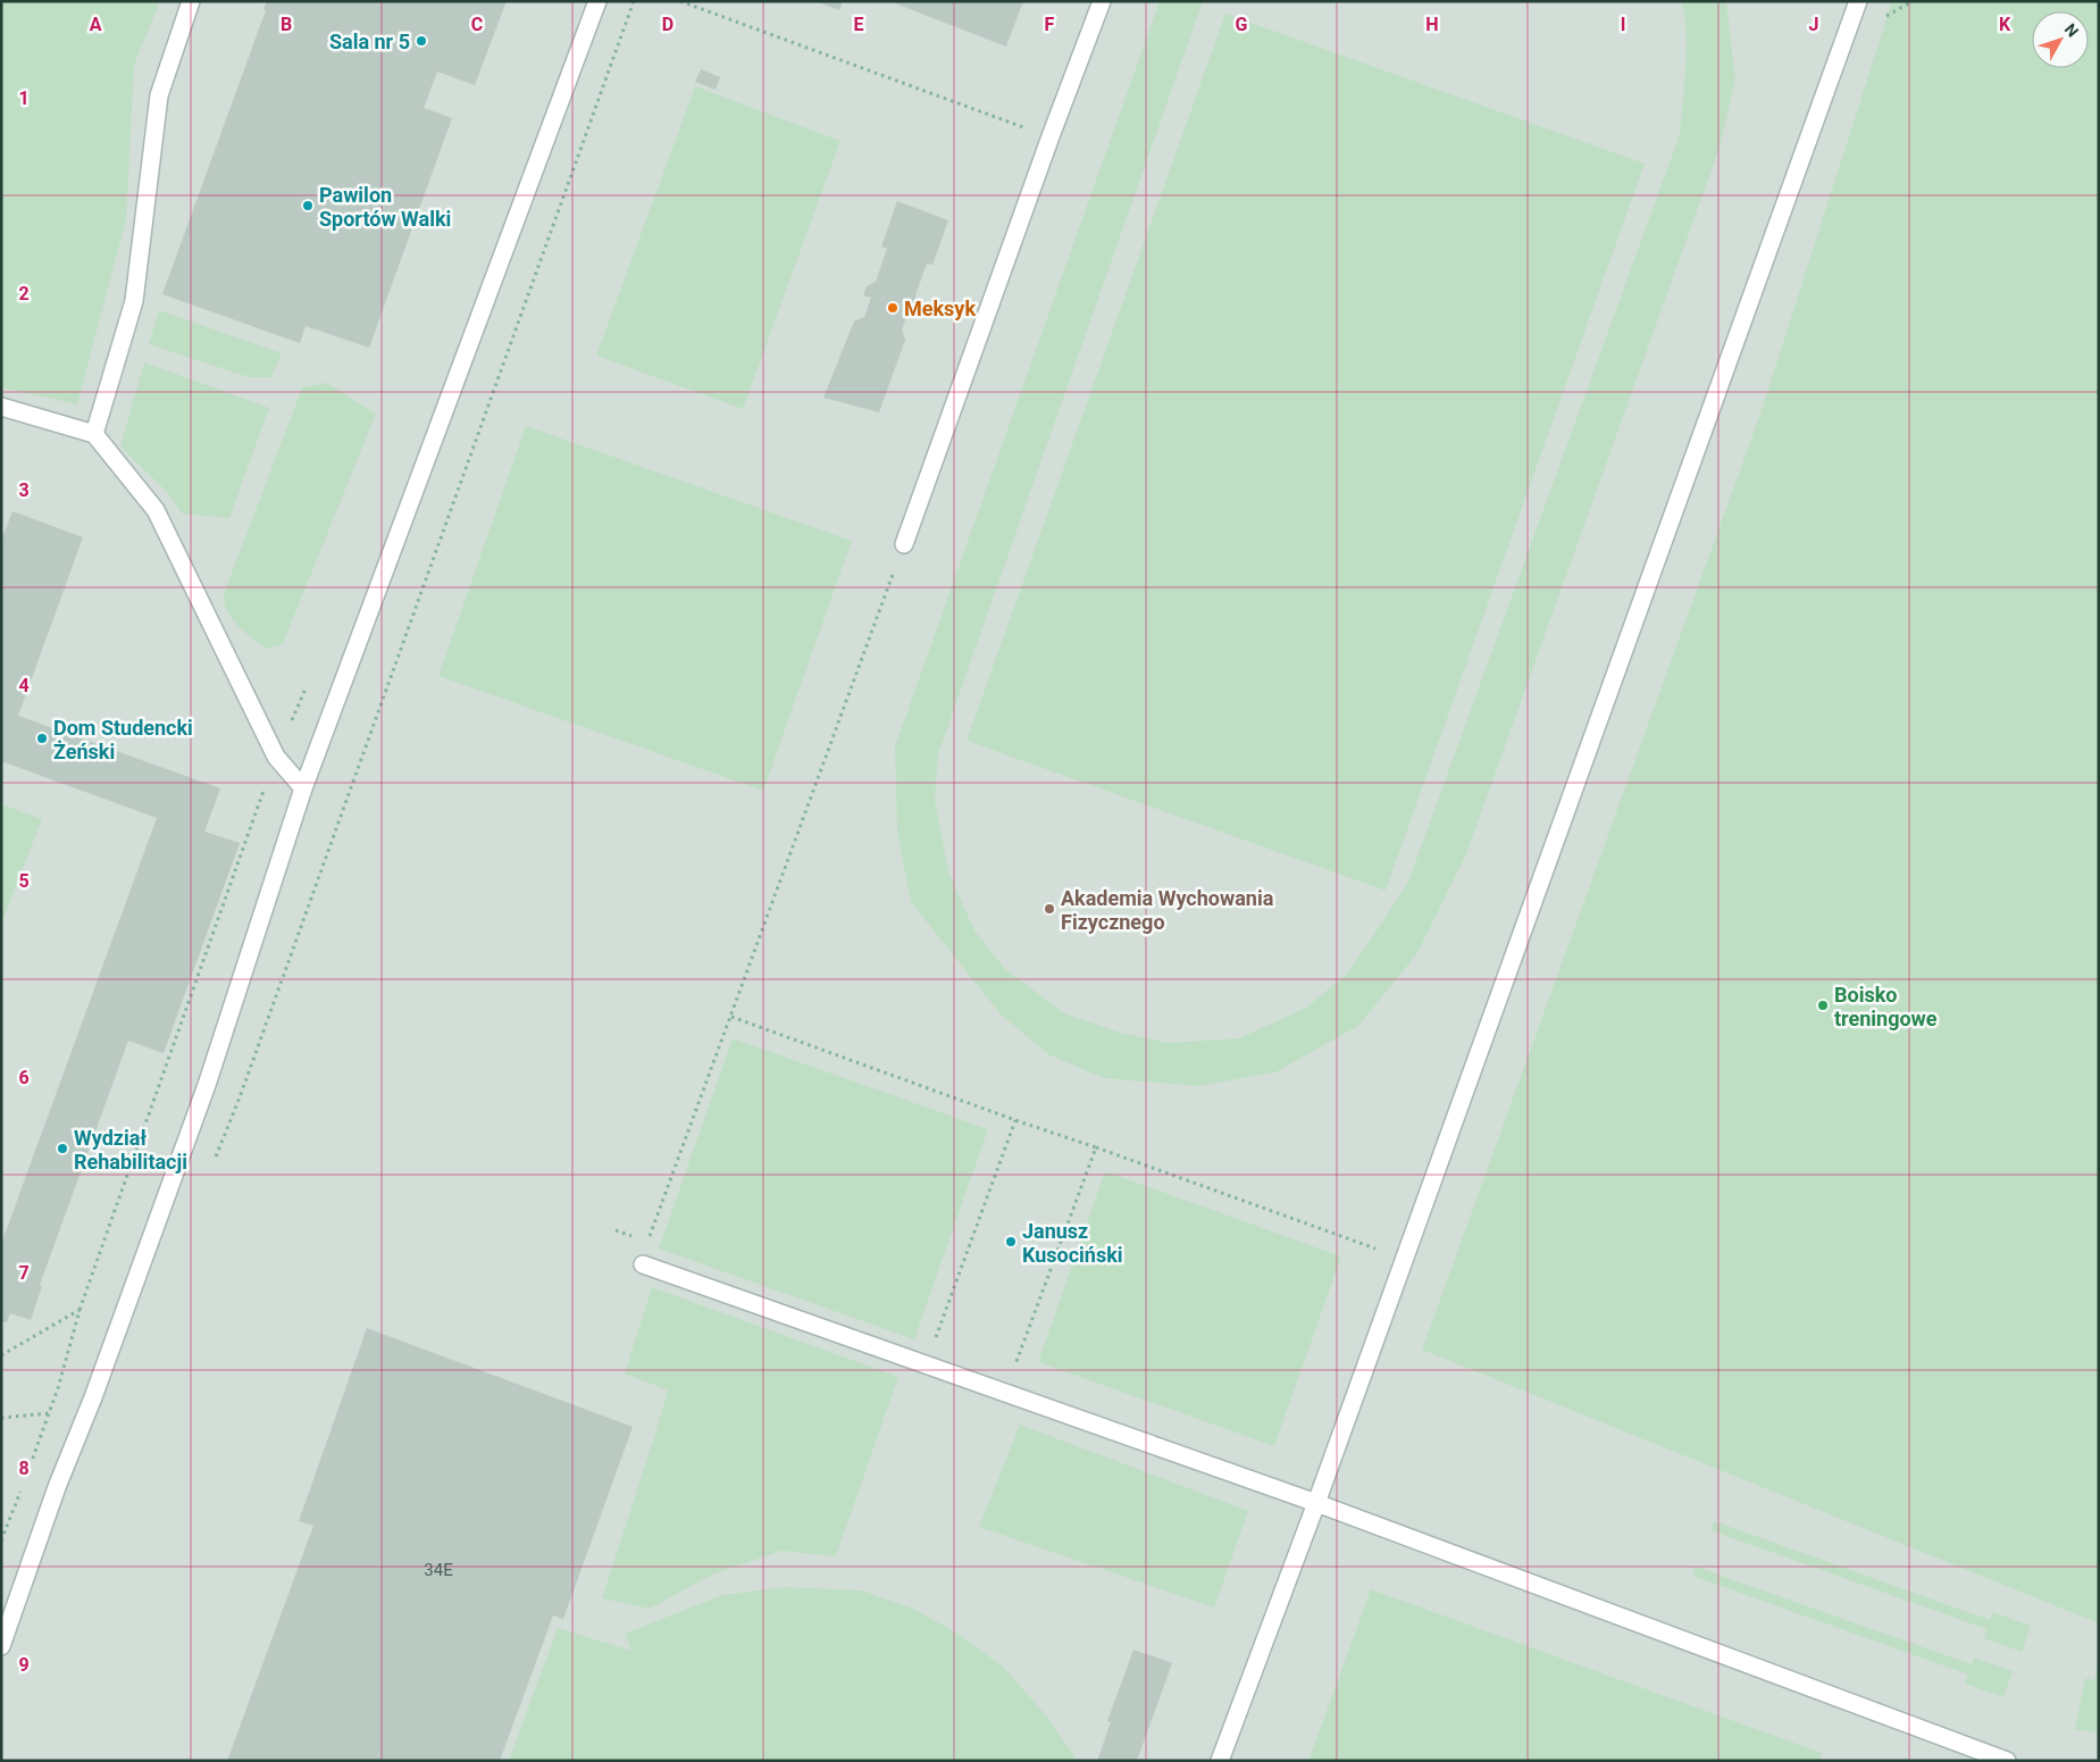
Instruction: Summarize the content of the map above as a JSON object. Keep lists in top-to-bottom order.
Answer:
{
  "places": [
    "Sala nr 5",
    "Pawilon Sportów Walki",
    "Meksyk",
    "Dom Studencki Żeński",
    "Akademia Wychowania Fizycznego",
    "Boisko treningowe",
    "Wydział Rehabilitacji",
    "Janusz Kusociński"
  ],
  "house_numbers": ["34E"],
  "north": "top right",
  "grid": {
    "columns": [
      "A",
      "B",
      "C",
      "D",
      "E",
      "F",
      "G",
      "H",
      "I",
      "J",
      "K"
    ],
    "rows": [
      "1",
      "2",
      "3",
      "4",
      "5",
      "6",
      "7",
      "8",
      "9"
    ]
  }
}
